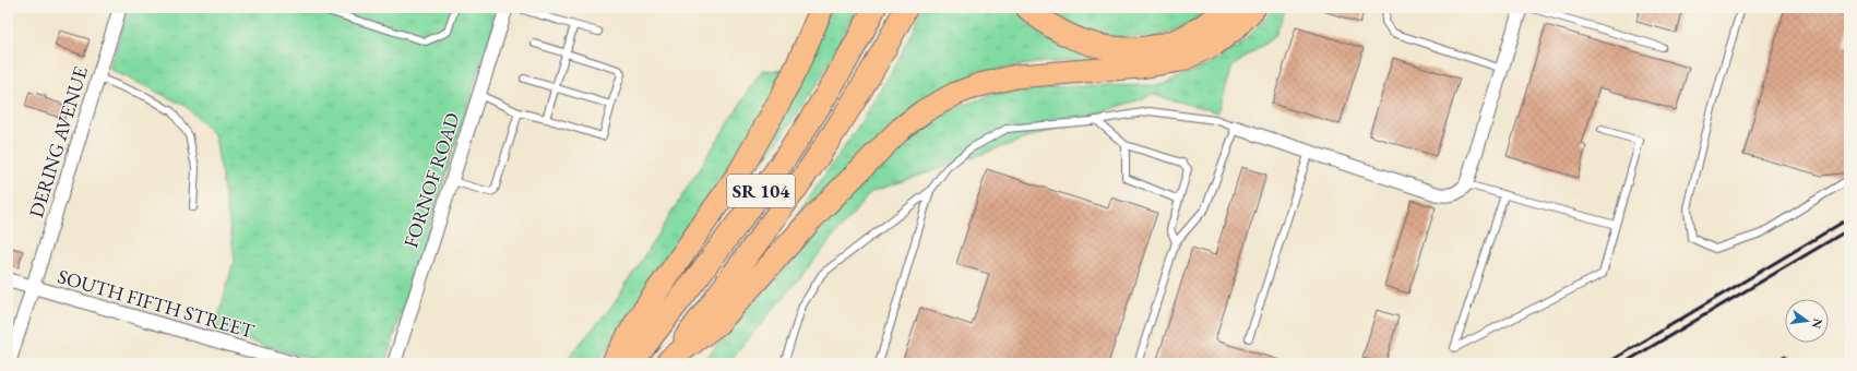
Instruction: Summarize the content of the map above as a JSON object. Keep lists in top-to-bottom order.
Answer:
{
  "streets": {
    "highway": ["SR 104"],
    "street": ["DERING AVENUE", "FORNOF ROAD", "SOUTH FIFTH STREET"]
  },
  "crossings": [
    ["DERING AVENUE", "SOUTH FIFTH STREET"]
  ],
  "north": "right"
}
